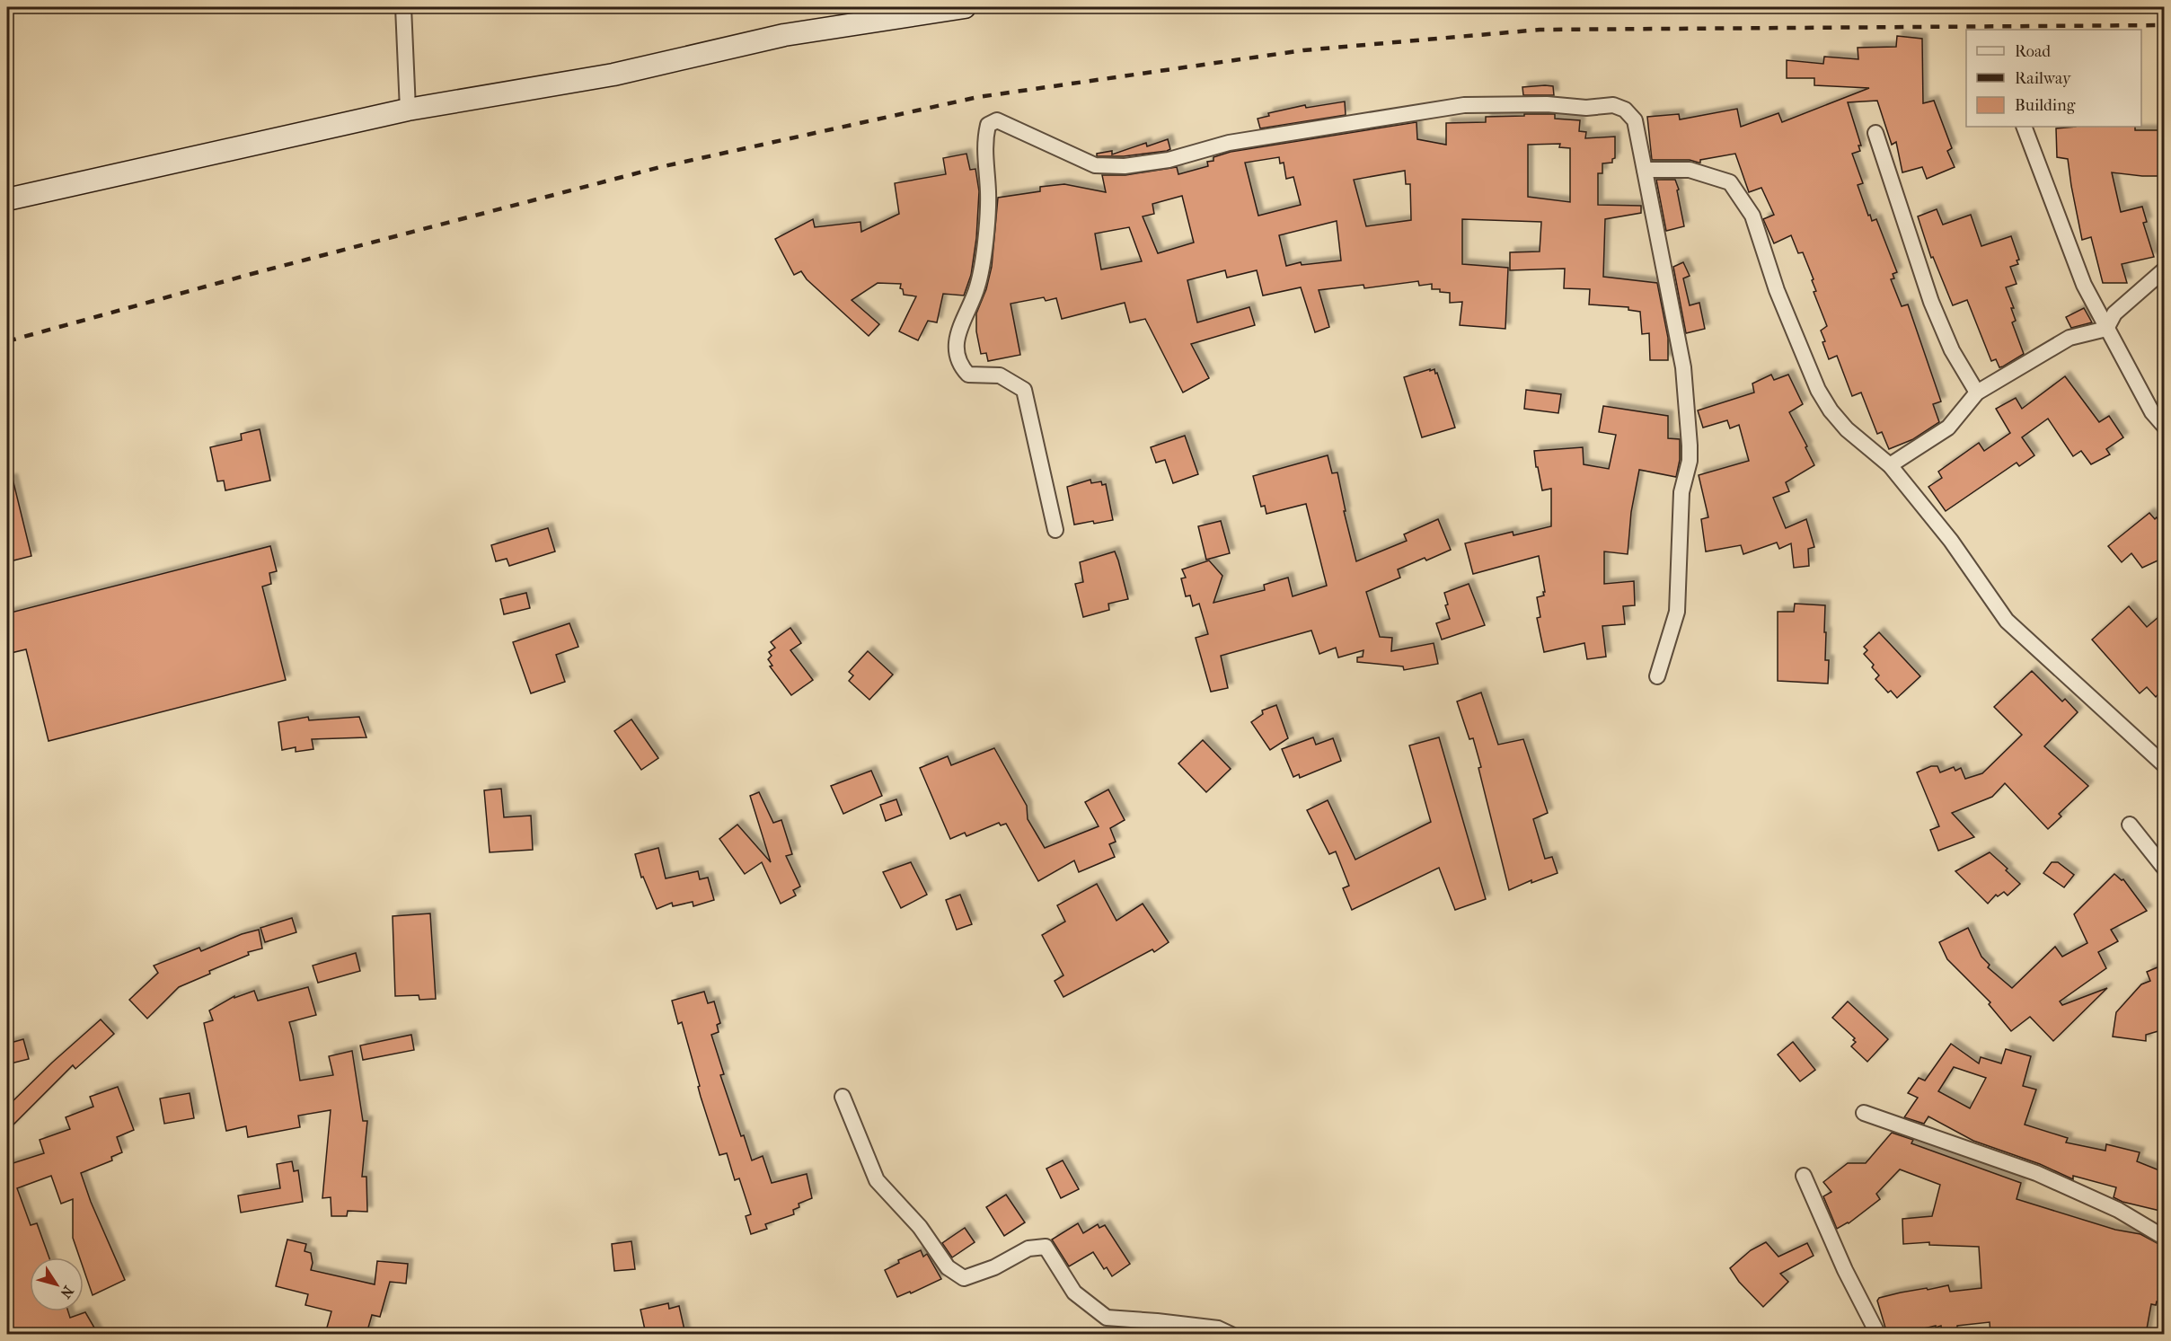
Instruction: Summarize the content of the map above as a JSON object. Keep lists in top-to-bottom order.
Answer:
{
  "legend": ["Road", "Railway", "Building"],
  "north": "bottom right"
}
